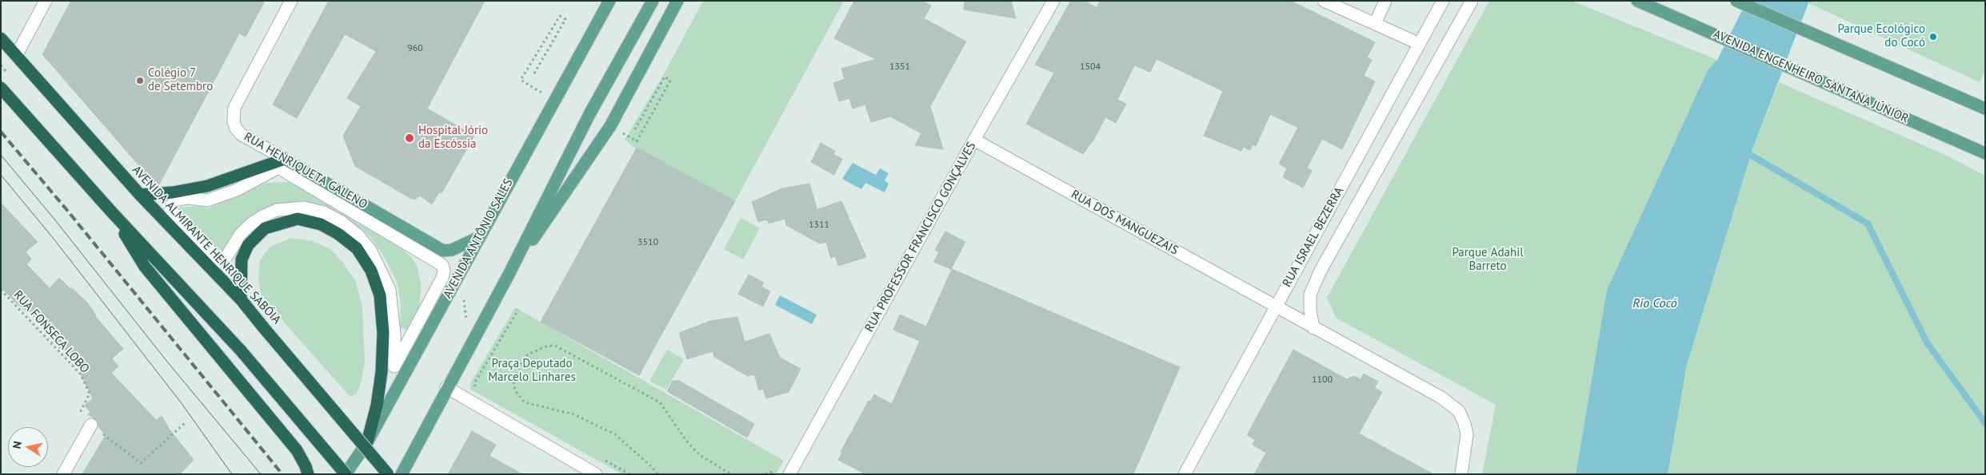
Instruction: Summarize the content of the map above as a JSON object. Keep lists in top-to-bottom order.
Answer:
{
  "streets": {
    "highway": ["AVENIDA ALMIRANTE HENRIQUE SABÓIA"],
    "main road": ["AVENIDA ENGENHEIRO SANTANA JÚNIOR", "RUA HENRIQUETA GALENO", "AVENIDA ANTÔNIO SALES"],
    "street": ["RUA DOS MANGUEZAIS", "RUA PROFESSOR FRANCISCO GONÇALVES", "RUA ISRAEL BEZERRA"],
    "path": ["RUA FONSECA LOBO"]
  },
  "crossings": [
    ["RUA HENRIQUETA GALENO", "AVENIDA ANTÔNIO SALES"],
    ["RUA DOS MANGUEZAIS", "RUA PROFESSOR FRANCISCO GONÇALVES"],
    ["RUA DOS MANGUEZAIS", "RUA ISRAEL BEZERRA"]
  ],
  "water": ["Rio Cocó"],
  "parks": ["Parque Adahil Barreto", "Praça Deputado Marcelo Linhares"],
  "places": ["Parque Ecológico do Cocó", "Colégio 7 de Setembro", "Hospital Jório da Escóssia"],
  "house_numbers": [
    "960",
    "1351",
    "1504",
    "1311",
    "3510",
    "1100"
  ],
  "north": "left"
}
